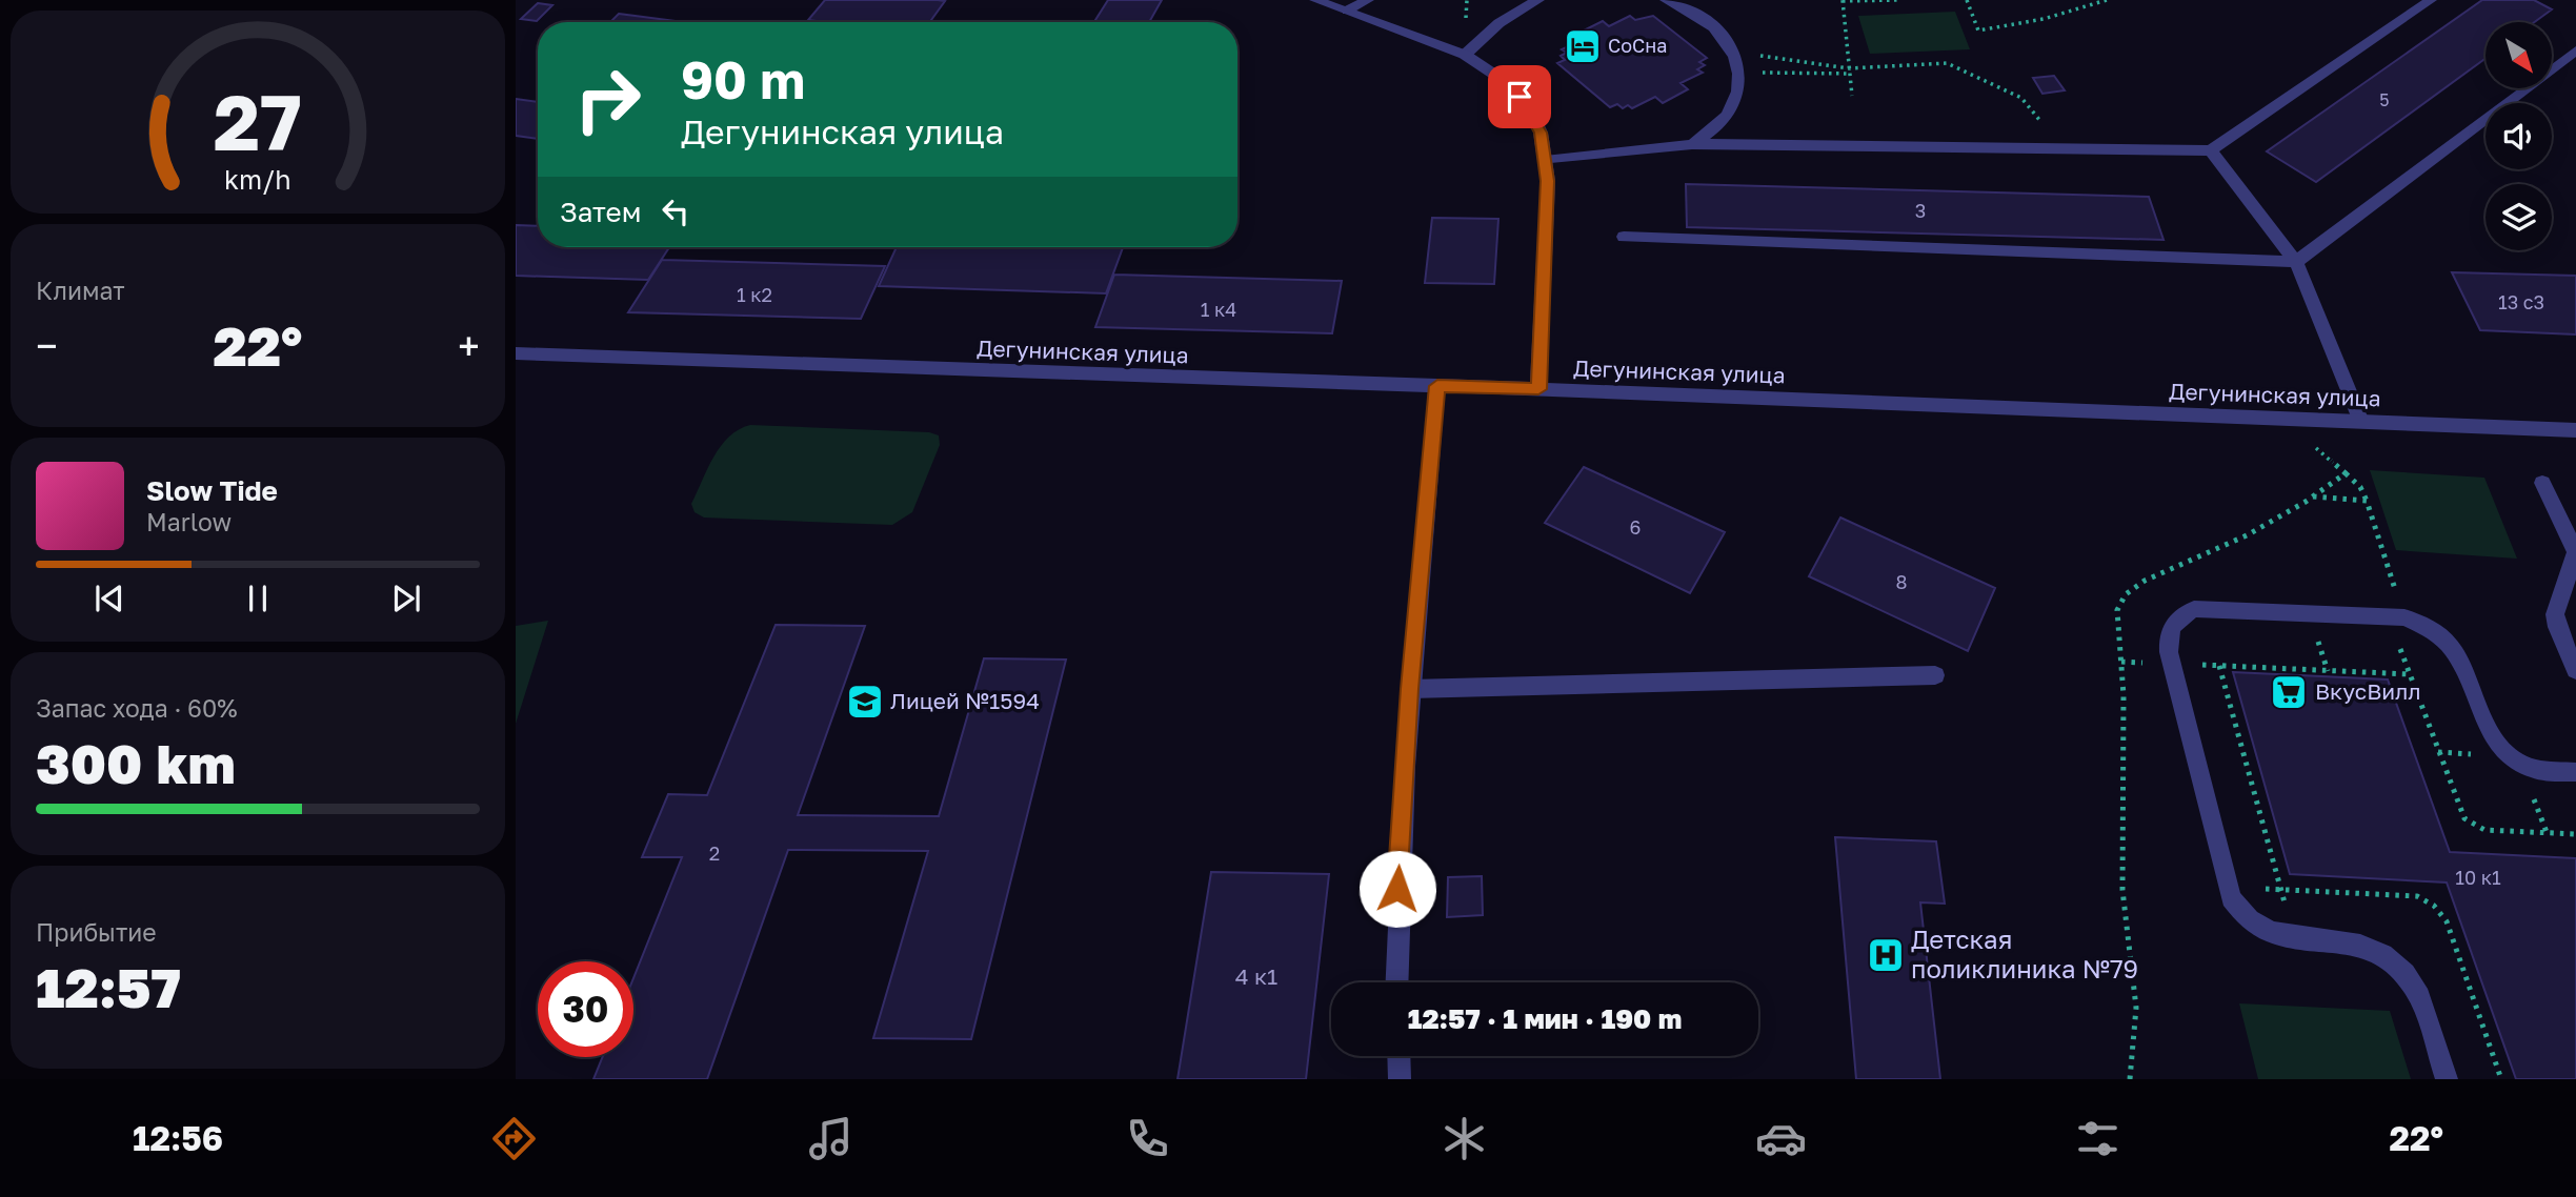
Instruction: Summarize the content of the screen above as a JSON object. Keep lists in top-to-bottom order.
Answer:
{
  "streets": {
    "street": ["Дегунинская улица"]
  },
  "places": {
    "hotel": ["СоСна"],
    "supermarket": ["ВкусВилл"],
    "school or university": ["Лицей №1594"],
    "hospital": ["Детская поликлиника №79"]
  },
  "house_numbers": [
    "5",
    "3",
    "1 к2",
    "13 с3",
    "1 к4",
    "6",
    "8",
    "2",
    "10 к1",
    "4 к1"
  ],
  "north": "bottom right",
  "page": {
    "turn": ["90 m", "Дегунинская улица"],
    "then": "Затем",
    "tile": [
      "Климат",
      ["Запас хода · 60%", "300 km"],
      ["Прибытие", "12:57"]
    ],
    "heat": ["−", "22°", "+"],
    "song": ["Slow Tide", "Marlow"],
    "limit": "30",
    "trip": "12:57 · 1 мин · 190 m",
    "tabs": ["12:56", "22°"],
    "gauge": ["27", "km/h"]
  }
}
